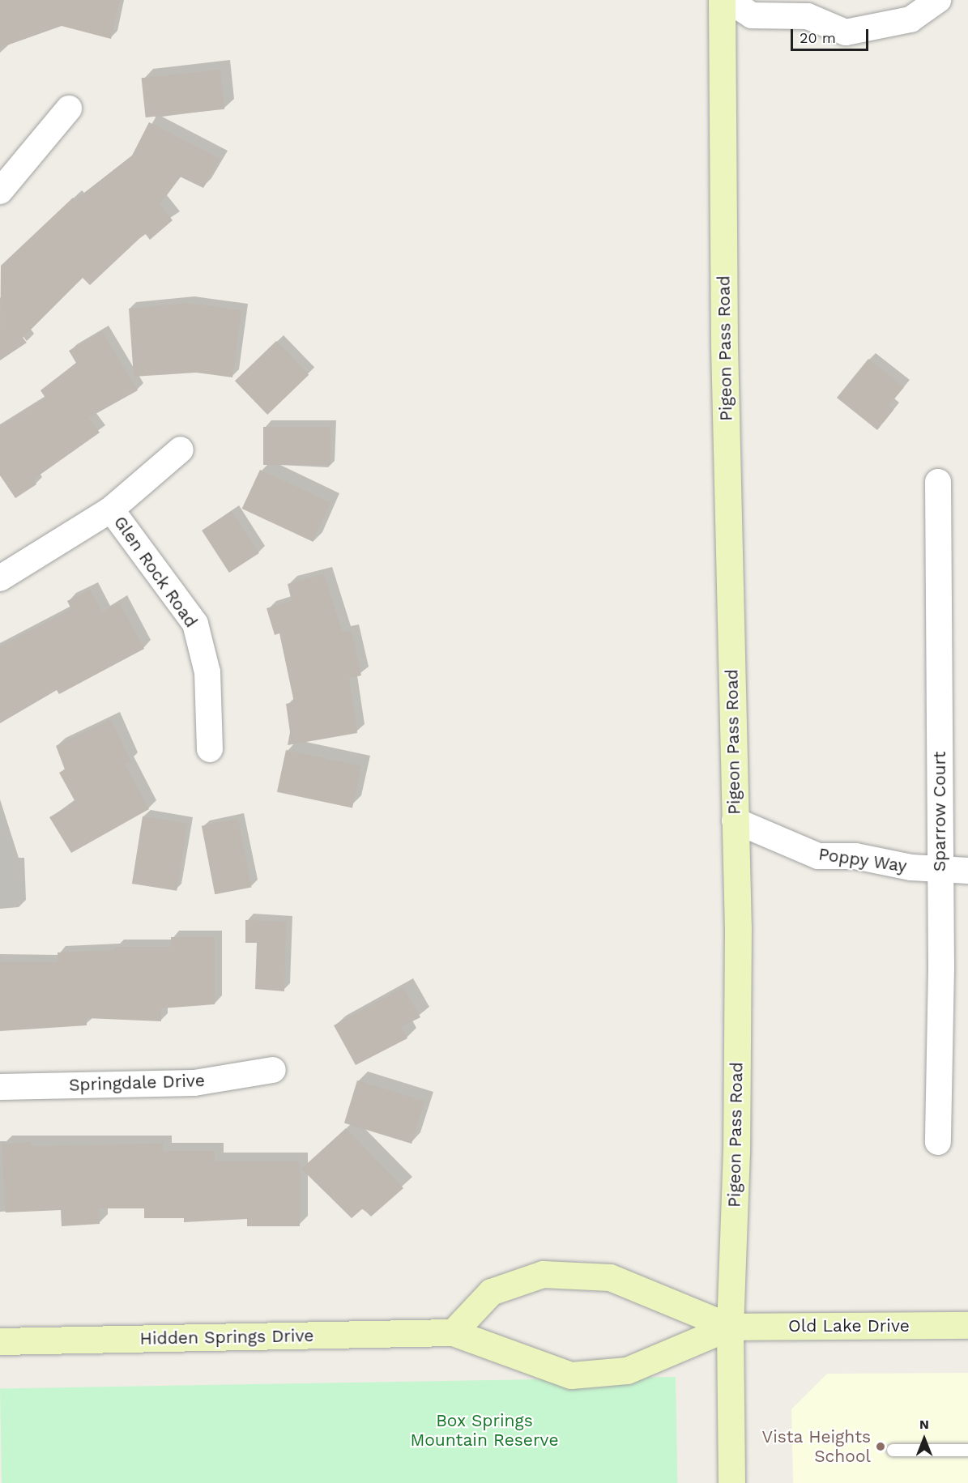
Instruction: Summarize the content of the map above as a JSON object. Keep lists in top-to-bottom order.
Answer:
{
  "streets": {
    "main road": ["Pigeon Pass Road", "Old Lake Drive", "Hidden Springs Drive"],
    "street": [
      "Glen Rock Road",
      "Sparrow Court",
      "Poppy Way",
      "Springdale Drive"
    ]
  },
  "crossings": [
    ["Pigeon Pass Road", "Poppy Way"],
    ["Pigeon Pass Road", "Old Lake Drive"],
    ["Pigeon Pass Road", "Hidden Springs Drive"],
    ["Sparrow Court", "Poppy Way"],
    ["Old Lake Drive", "Hidden Springs Drive"]
  ],
  "parks": ["Box Springs Mountain Reserve"],
  "places": ["Vista Heights School"],
  "scale_bar": "20 m",
  "north": "top"
}
